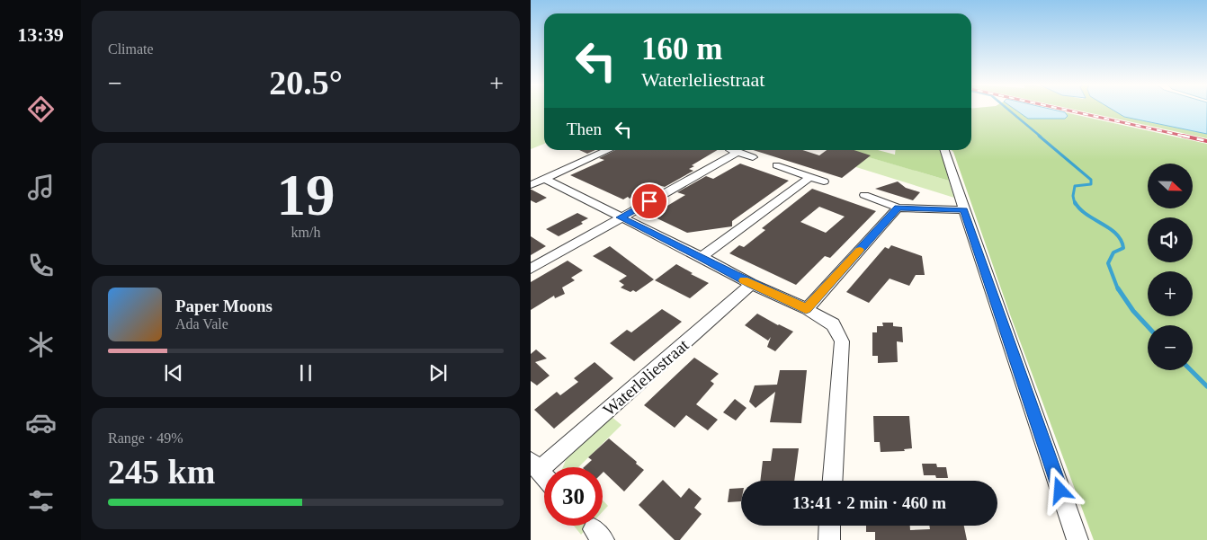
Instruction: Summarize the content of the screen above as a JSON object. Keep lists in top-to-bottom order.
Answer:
{
  "streets": {
    "street": ["Waterleliestraat"]
  },
  "north": "right",
  "page": {
    "tabs": "13:39",
    "tile": [
      "Climate",
      ["19", "km/h"],
      ["Range · 49%", "245 km"]
    ],
    "turn": ["160 m", "Waterleliestraat"],
    "heat": ["−", "20.5°", "+"],
    "then": "Then",
    "map_buttons": ["+", "−"],
    "song": ["Paper Moons", "Ada Vale"],
    "limit": "30",
    "trip": "13:41 · 2 min · 460 m"
  }
}
